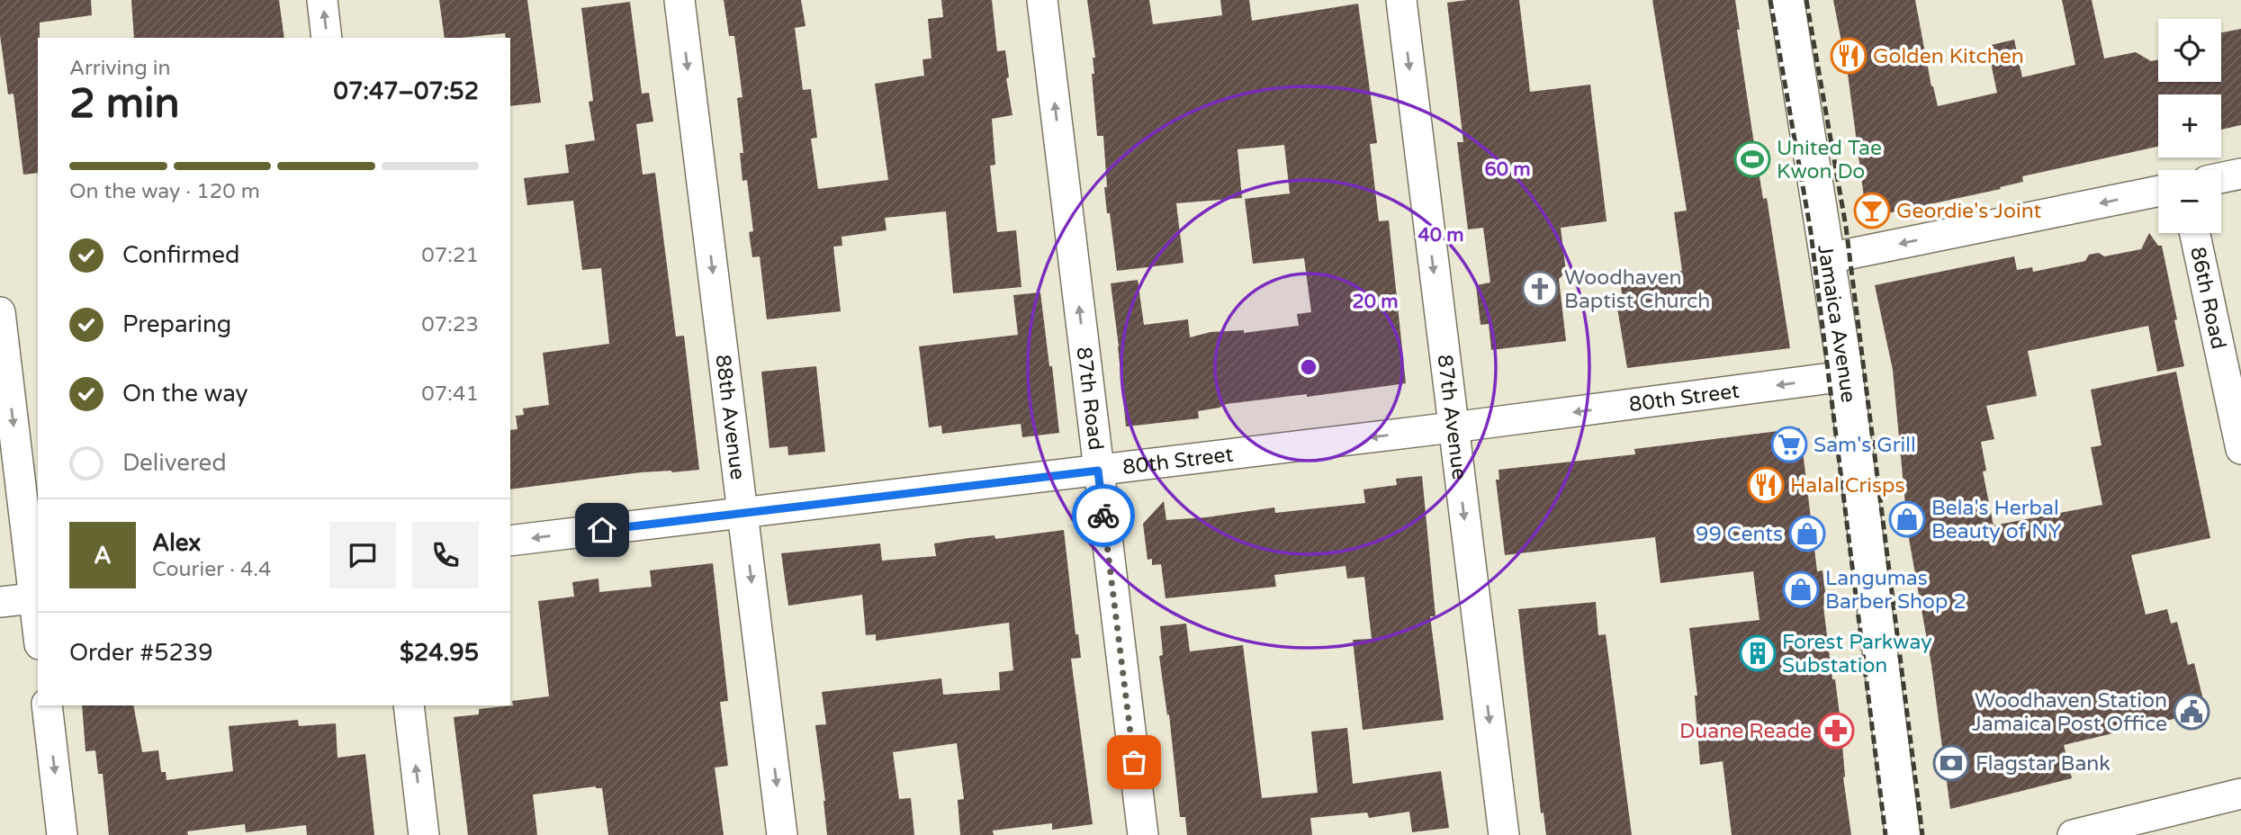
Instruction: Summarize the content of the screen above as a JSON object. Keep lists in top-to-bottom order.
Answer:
{
  "streets": {
    "main road": ["Jamaica Avenue"],
    "street": [
      "86th Road",
      "80th Street",
      "87th Road",
      "88th Avenue",
      "87th Avenue"
    ]
  },
  "crossings": [
    ["Jamaica Avenue", "80th Street"],
    ["80th Street", "87th Road"],
    ["80th Street", "88th Avenue"],
    ["80th Street", "87th Avenue"]
  ],
  "one_way": [
    "80th Street",
    "87th Road",
    "88th Avenue",
    "87th Avenue"
  ],
  "places": {
    "restaurant": ["Golden Kitchen", "Halal Crisps"],
    "sports": ["United Tae Kwon Do"],
    "bar": ["Geordie's Joint"],
    "church": ["Woodhaven Baptist Church"],
    "supermarket": ["Sam's Grill"],
    "shop": ["Bela's Herbal Beauty of NY", "99 Cents", "Langumas Barber Shop 2"],
    "building": ["Forest Parkway Substation"],
    "public building": ["Woodhaven Station Jamaica Post Office"],
    "pharmacy": ["Duane Reade"],
    "bank": ["Flagstar Bank"]
  },
  "page": {
    "map_buttons": ["+", "−"],
    "heading": ["2 min", "Arriving in", "07:47–07:52"],
    "panel": [
      "Alex",
      "Courier · 4.4",
      "Order #5239",
      "$24.95"
    ],
    "bar": "On the way · 120 m",
    "list": [
      ["Confirmed", "07:21"],
      ["Preparing", "07:23"],
      ["On the way", "07:41"],
      "Delivered"
    ],
    "round": "A"
  },
  "rings": ["60 m", "40 m", "20 m"]
}
